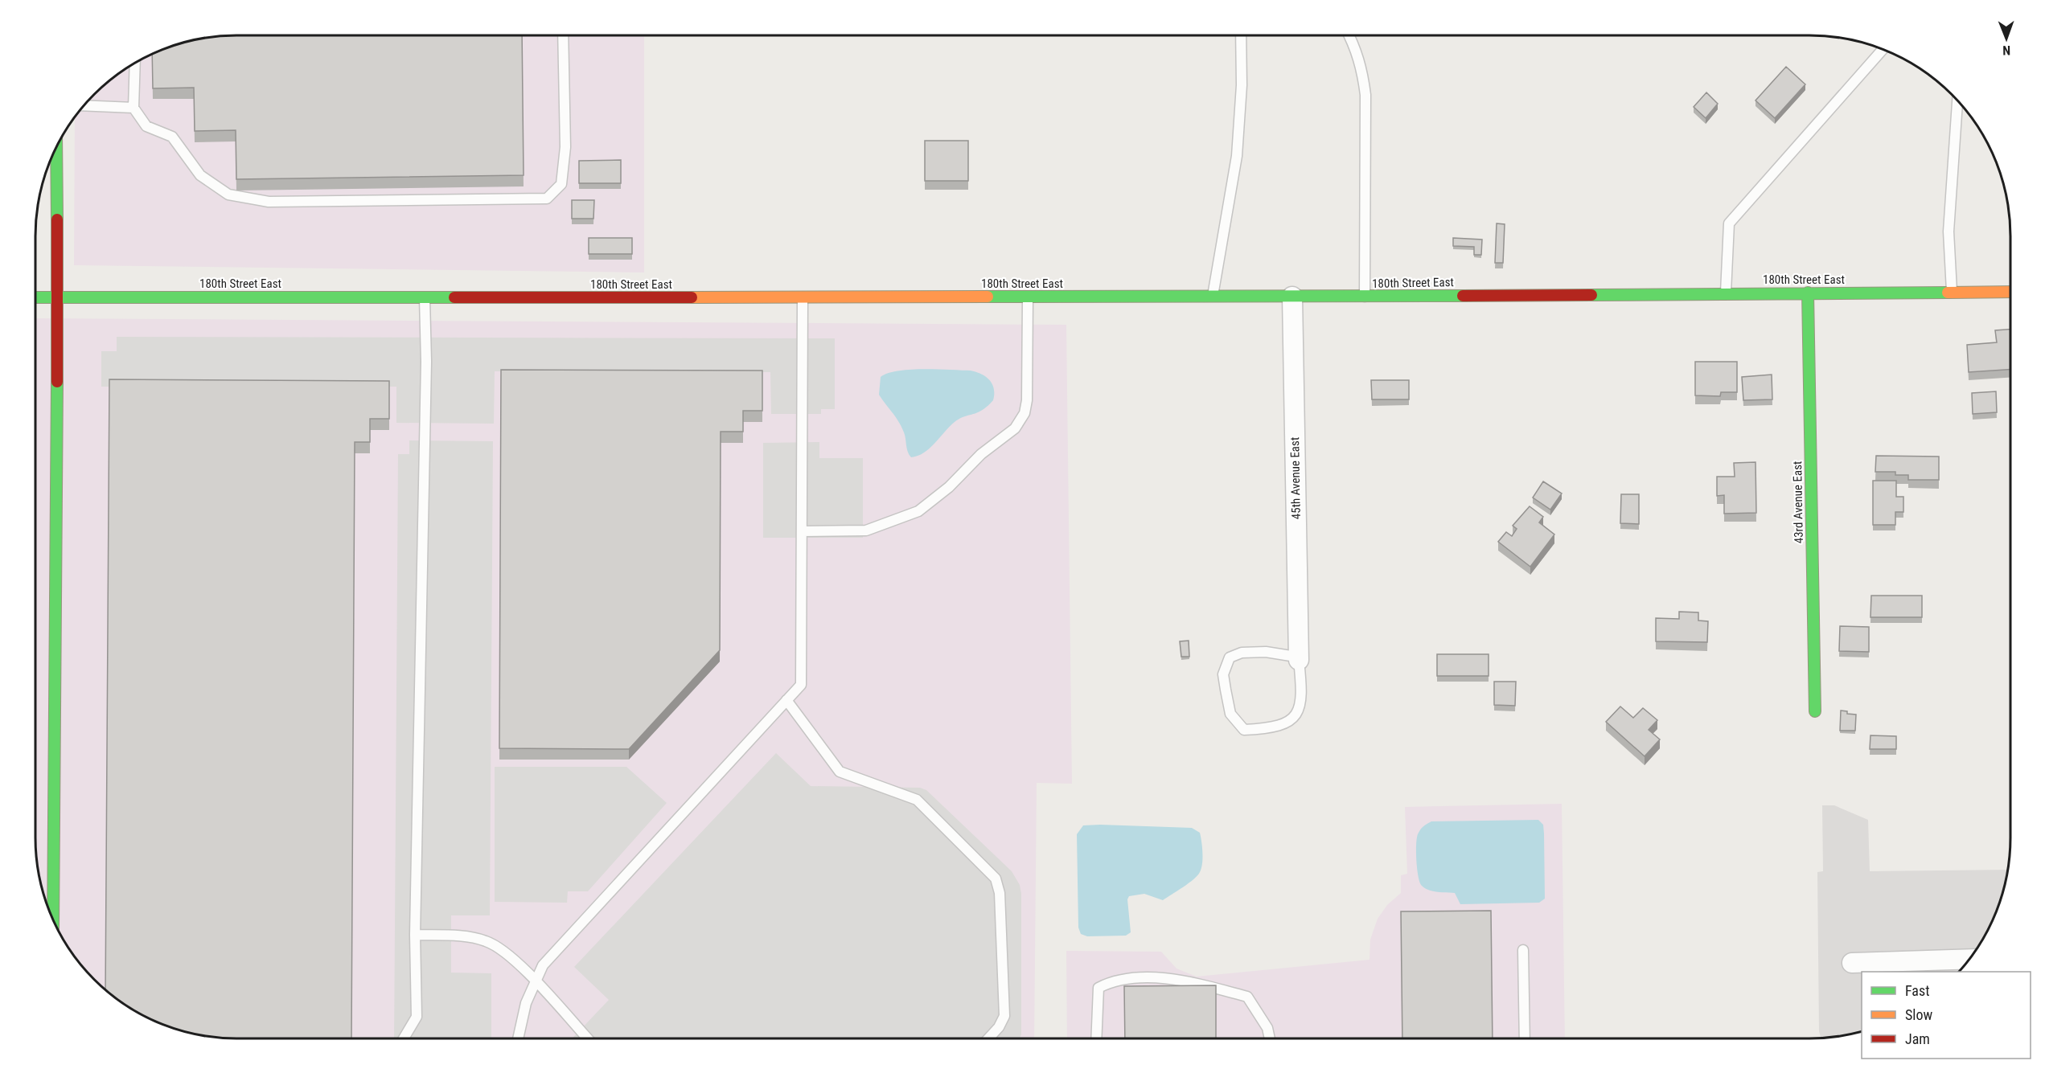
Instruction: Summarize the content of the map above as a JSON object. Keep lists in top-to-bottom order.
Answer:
{
  "streets": {
    "street": ["180th Street East", "45th Avenue East", "43rd Avenue East"]
  },
  "crossings": [
    ["180th Street East", "45th Avenue East"],
    ["180th Street East", "43rd Avenue East"]
  ],
  "legend": ["Fast", "Slow", "Jam"],
  "north": "bottom"
}
